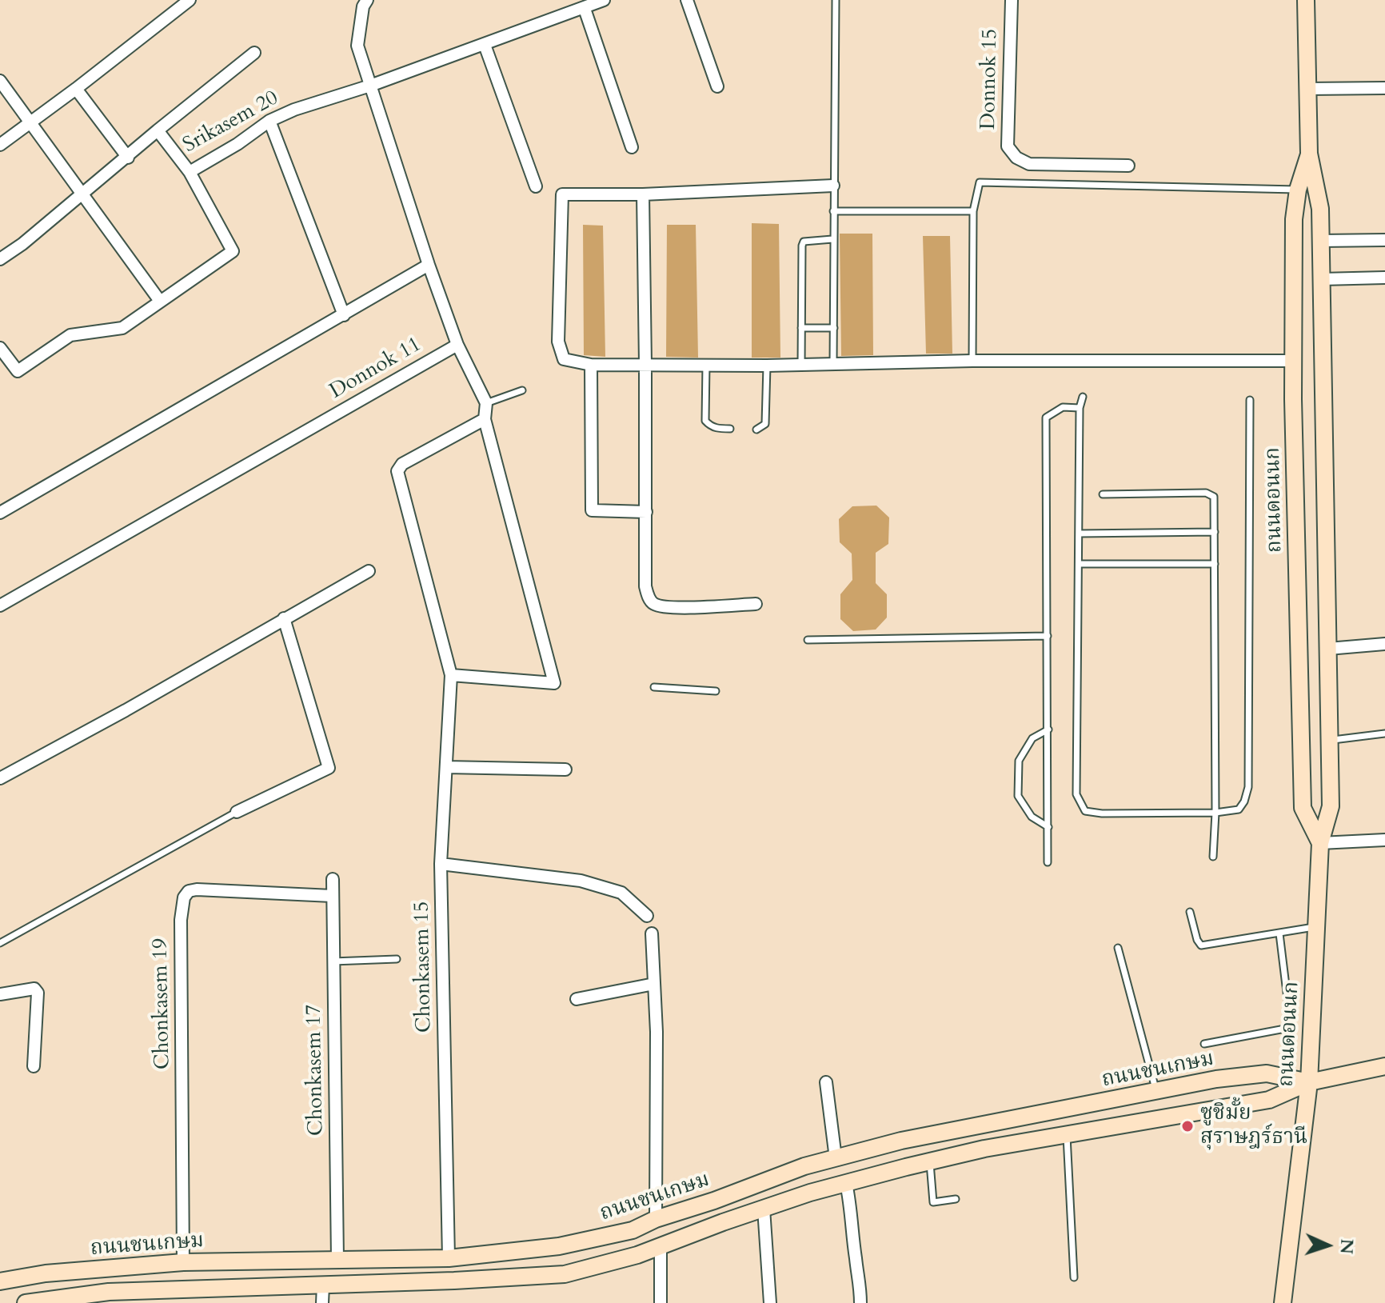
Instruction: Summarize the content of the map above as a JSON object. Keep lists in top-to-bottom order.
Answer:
{
  "streets": {
    "main road": ["ถนนดอนนก", "ถนนชนเกษม"],
    "street": [
      "Donnok 15",
      "Srikasem 20",
      "Donnok 11",
      "Chonkasem 15",
      "Chonkasem 19",
      "Chonkasem 17"
    ]
  },
  "crossings": [
    ["ถนนดอนนก", "ถนนชนเกษม"],
    ["Chonkasem 15", "ถนนชนเกษม"],
    ["Chonkasem 19", "Chonkasem 17"],
    ["Chonkasem 19", "ถนนชนเกษม"],
    ["Chonkasem 17", "ถนนชนเกษม"]
  ],
  "places": ["ซูชิมั้ย สุราษฎร์ธานี"],
  "north": "right"
}
